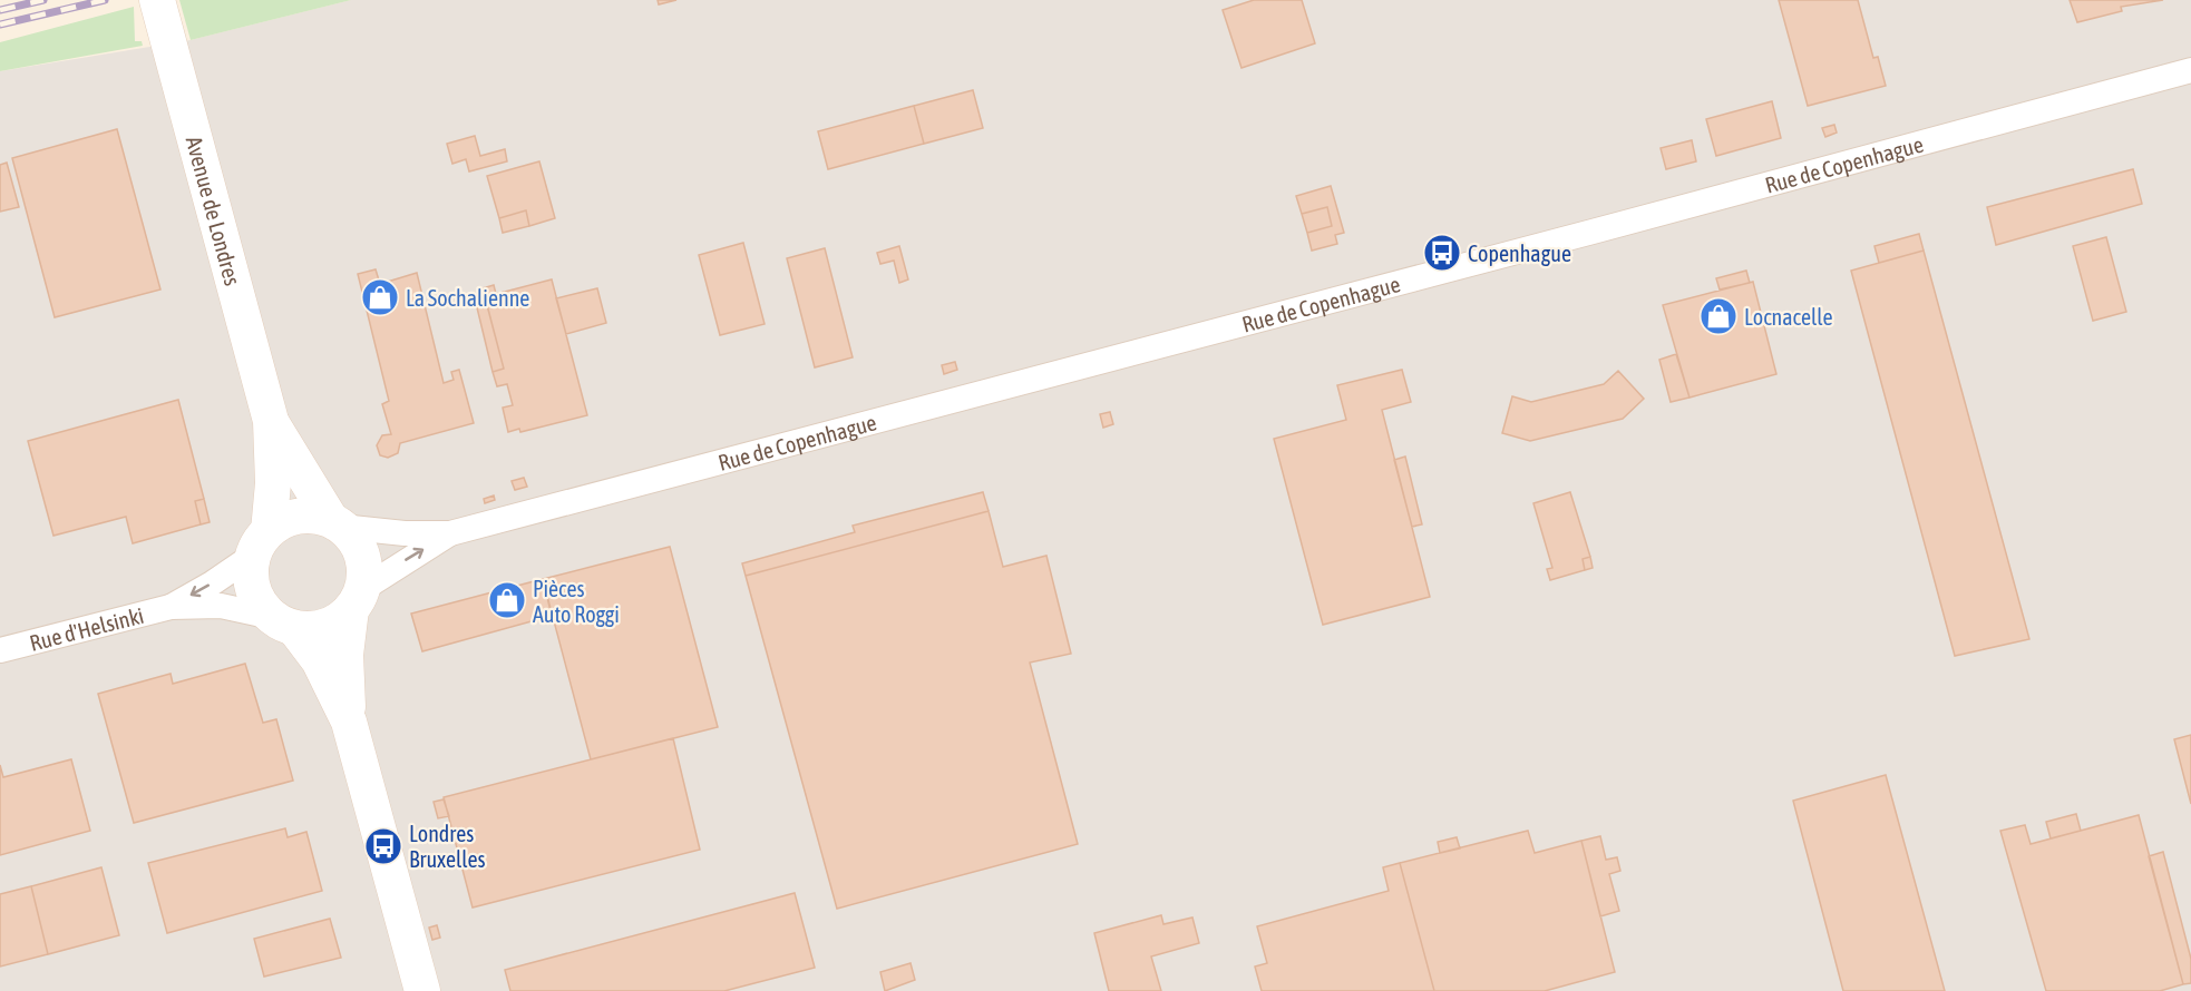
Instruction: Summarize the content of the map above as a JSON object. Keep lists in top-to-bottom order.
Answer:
{
  "streets": {
    "street": ["Rue de Copenhague", "Avenue de Londres", "Rue d'Helsinki"]
  },
  "crossings": [
    ["Rue de Copenhague", "Avenue de Londres"],
    ["Rue de Copenhague", "Rue d'Helsinki"],
    ["Avenue de Londres", "Rue d'Helsinki"]
  ],
  "places": {
    "bus stop": ["Copenhague", "Londres Bruxelles"],
    "shop": ["La Sochalienne", "Locnacelle", "Pièces Auto Roggi"]
  }
}
